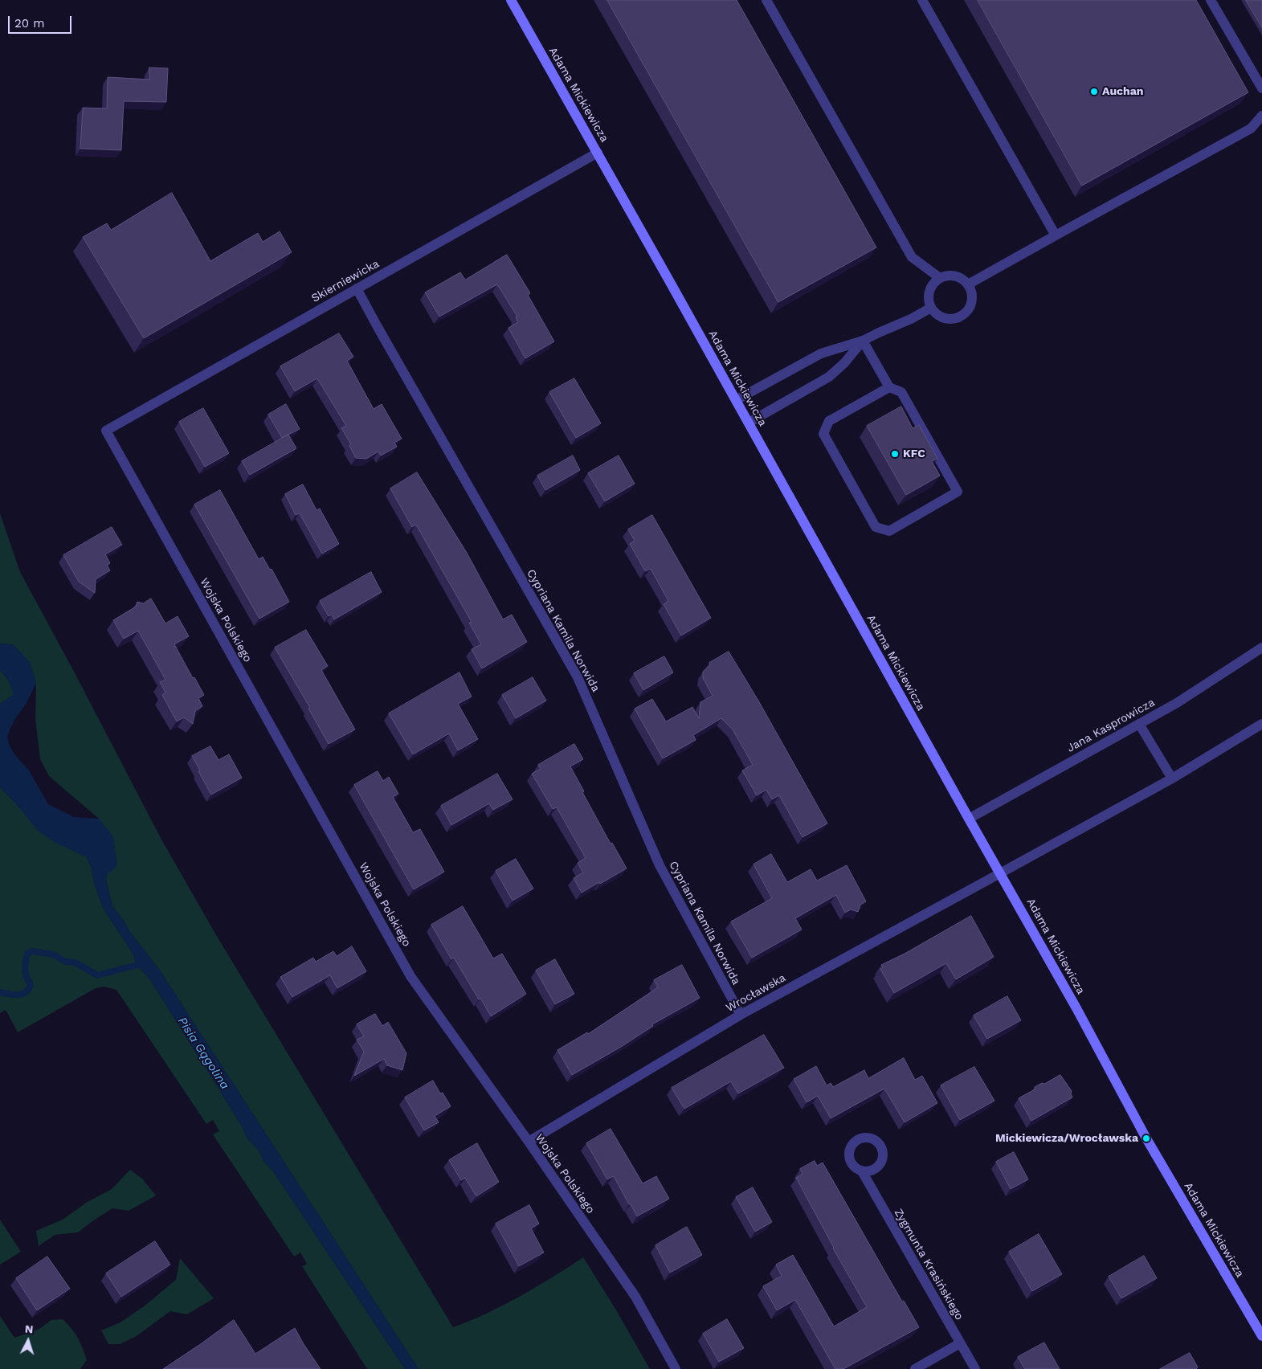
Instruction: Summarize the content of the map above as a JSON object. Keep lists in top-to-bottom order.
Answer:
{
  "streets": {
    "street": [
      "Adama Mickiewicza",
      "Skierniewicka",
      "Wojska Polskiego",
      "Cypriana Kamila Norwida",
      "Jana Kasprowicza",
      "Wrocławska",
      "Zygmunta Krasińskiego"
    ]
  },
  "crossings": [
    ["Adama Mickiewicza", "Skierniewicka"],
    ["Adama Mickiewicza", "Jana Kasprowicza"],
    ["Adama Mickiewicza", "Wrocławska"],
    ["Skierniewicka", "Wojska Polskiego"],
    ["Skierniewicka", "Cypriana Kamila Norwida"],
    ["Wojska Polskiego", "Wrocławska"],
    ["Cypriana Kamila Norwida", "Wrocławska"]
  ],
  "water": ["Pisia Gągolina"],
  "places": ["Auchan", "KFC", "Mickiewicza/Wrocławska"],
  "scale_bar": "20 m",
  "north": "top"
}
